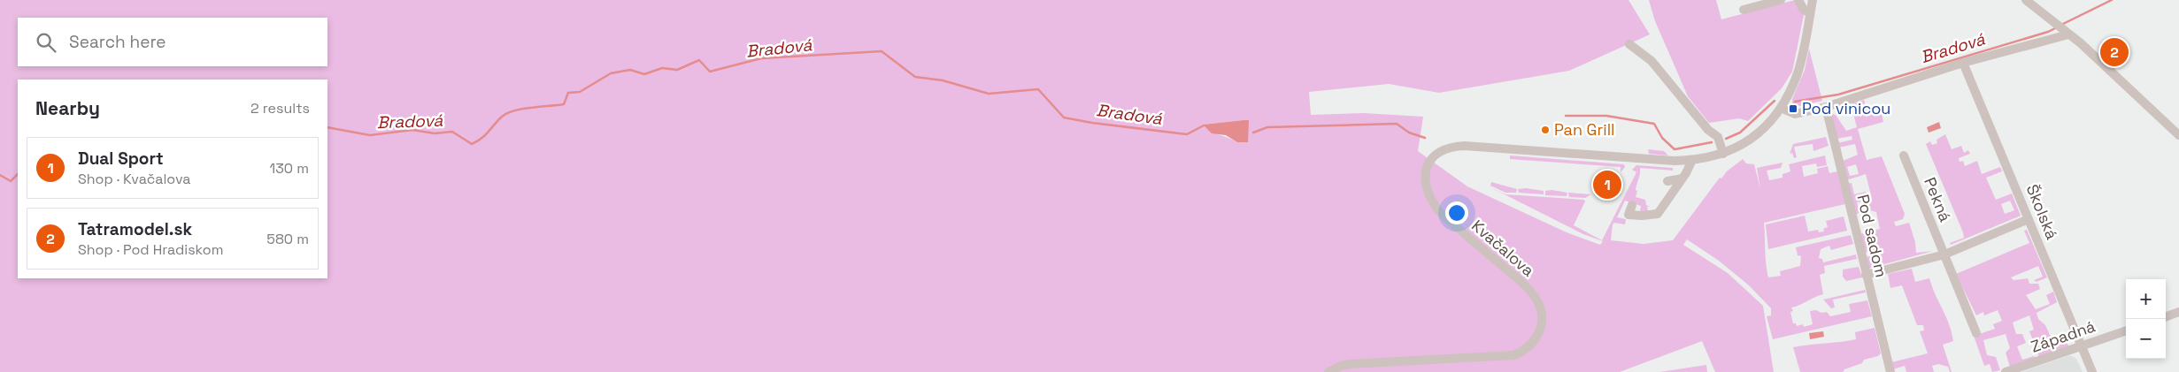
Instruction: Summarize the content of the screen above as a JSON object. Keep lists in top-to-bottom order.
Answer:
{
  "streets": {
    "street": [
      "Pekná",
      "Školská",
      "Pod sadom",
      "Kvačalova",
      "Západná"
    ]
  },
  "crossings": [
    ["Školská", "Západná"]
  ],
  "water": ["Bradová"],
  "places": {
    "transit": ["Pod vinicou"],
    "other": ["Pan Grill"]
  },
  "page": {
    "search": "Search here",
    "pins": ["2", "1"],
    "heading": ["Nearby", "2 results"],
    "list": [
      {
        "mark": "1",
        "name": "Dual Sport",
        "note": "Shop · Kvačalova",
        "value": "130 m"
      },
      {
        "mark": "2",
        "name": "Tatramodel.sk",
        "note": "Shop · Pod Hradiskom",
        "value": "580 m"
      }
    ],
    "map_buttons": ["+", "−"]
  }
}
